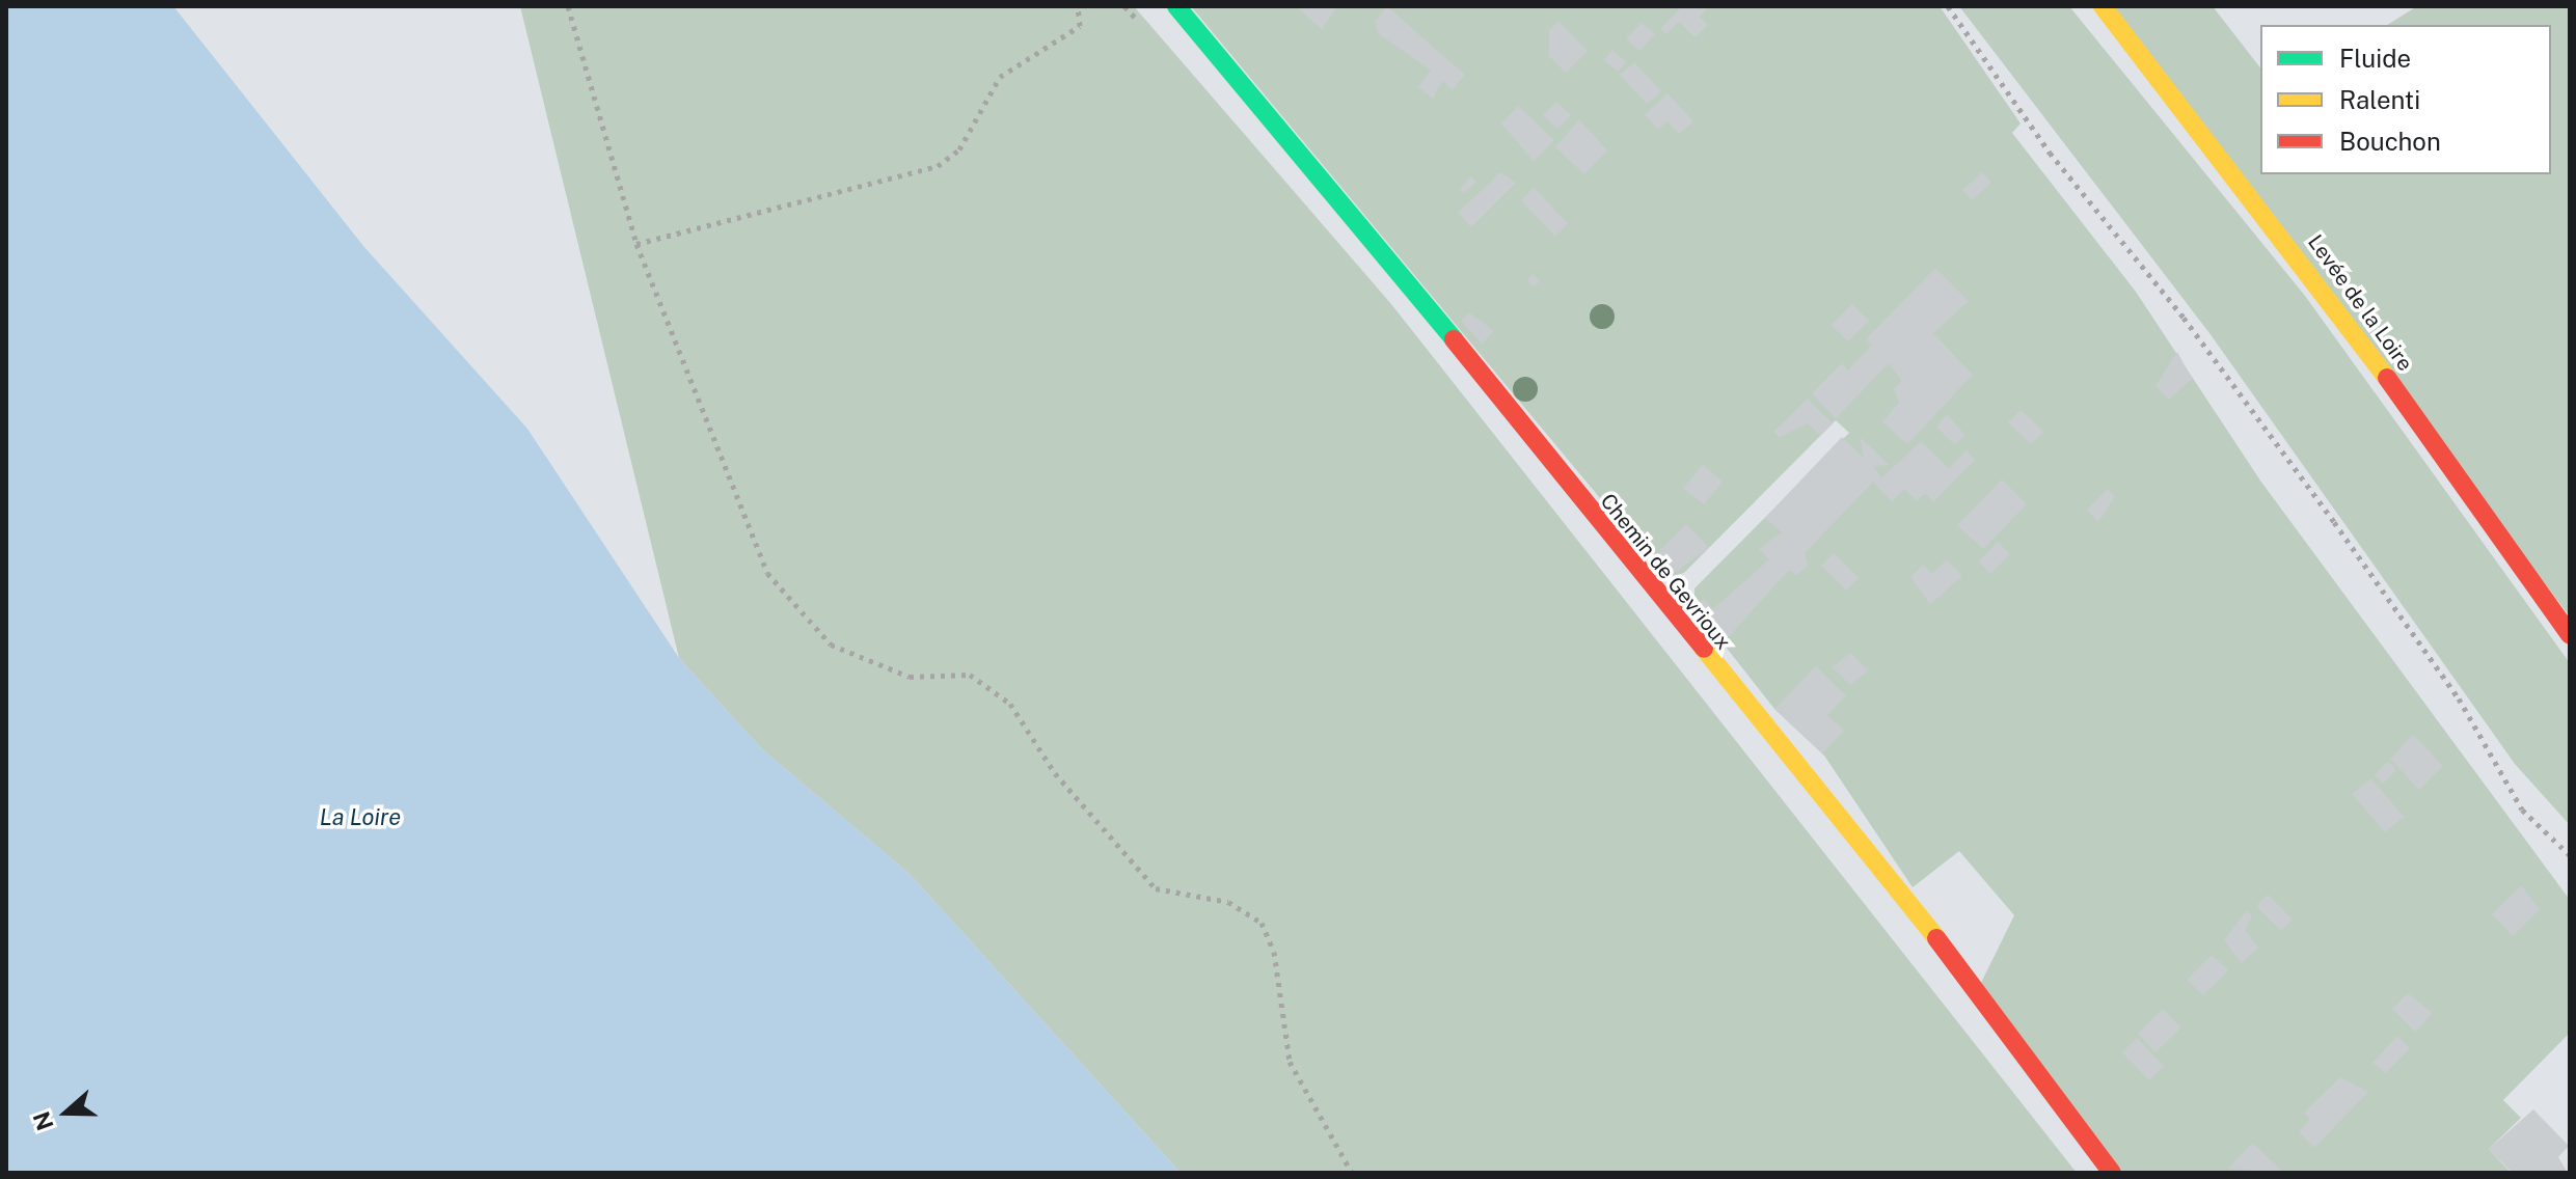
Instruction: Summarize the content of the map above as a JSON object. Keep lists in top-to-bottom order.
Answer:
{
  "streets": {
    "street": ["Levée de la Loire", "Chemin de Gevrioux"]
  },
  "water": ["La Loire"],
  "legend": ["Fluide", "Ralenti", "Bouchon"],
  "north": "left"
}
